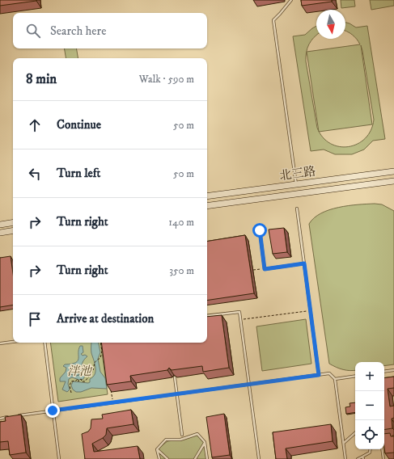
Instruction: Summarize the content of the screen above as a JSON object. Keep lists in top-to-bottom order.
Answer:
{
  "streets": {
    "main road": ["北三路"]
  },
  "parks": ["泮池"],
  "north": "bottom",
  "page": {
    "search": "Search here",
    "heading": ["8 min", "Walk · 590 m"],
    "list": [
      ["Continue", "50 m"],
      ["Turn left", "50 m"],
      ["Turn right", "140 m"],
      ["Turn right", "350 m"],
      "Arrive at destination"
    ],
    "map_buttons": ["+", "−"]
  }
}
